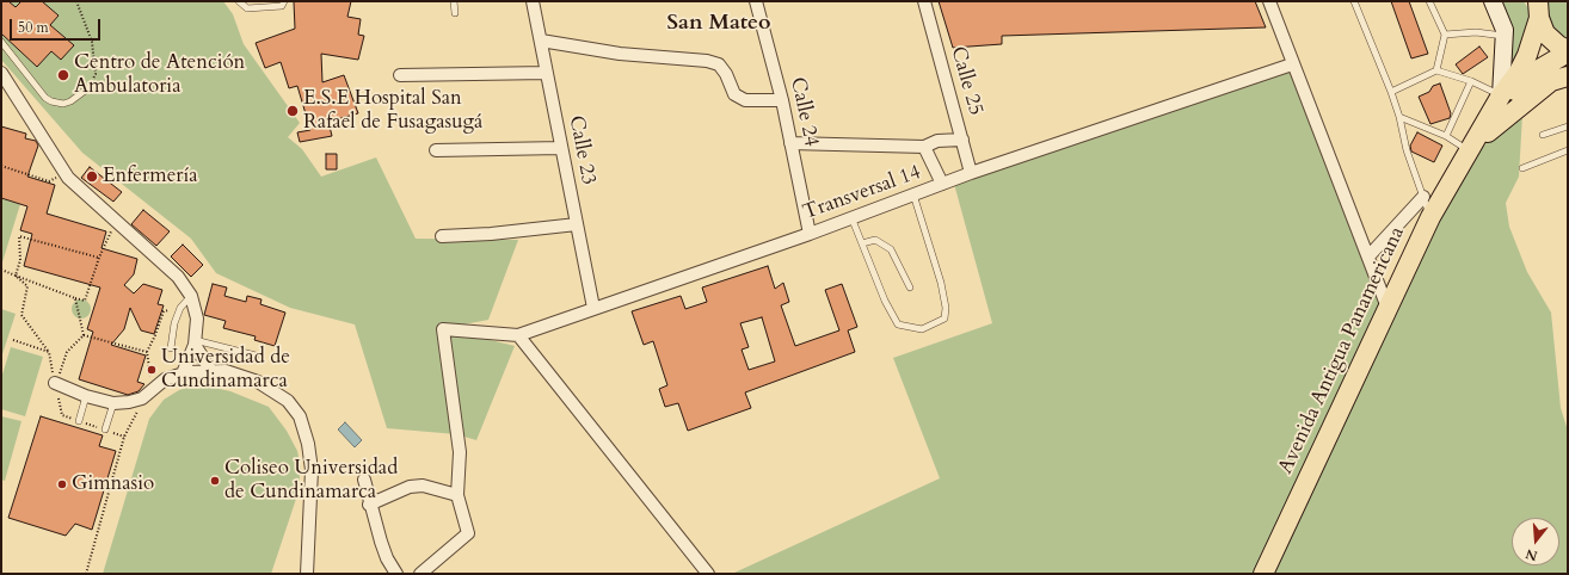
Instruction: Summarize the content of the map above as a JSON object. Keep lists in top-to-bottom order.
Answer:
{
  "streets": {
    "main road": ["Avenida Antigua Panamericana"],
    "street": [
      "Calle 25",
      "Calle 24",
      "Calle 23",
      "Transversal 14"
    ]
  },
  "crossings": [
    ["Calle 25", "Transversal 14"],
    ["Calle 24", "Transversal 14"],
    ["Calle 23", "Transversal 14"]
  ],
  "districts": ["San Mateo"],
  "places": [
    "Centro de Atención Ambulatoria",
    "E.S.E Hospital San Rafael de Fusagasugá",
    "Enfermería",
    "Universidad de Cundinamarca",
    "Coliseo Universidad de Cundinamarca",
    "Gimnasio"
  ],
  "scale_bar": "50 m",
  "north": "bottom"
}
